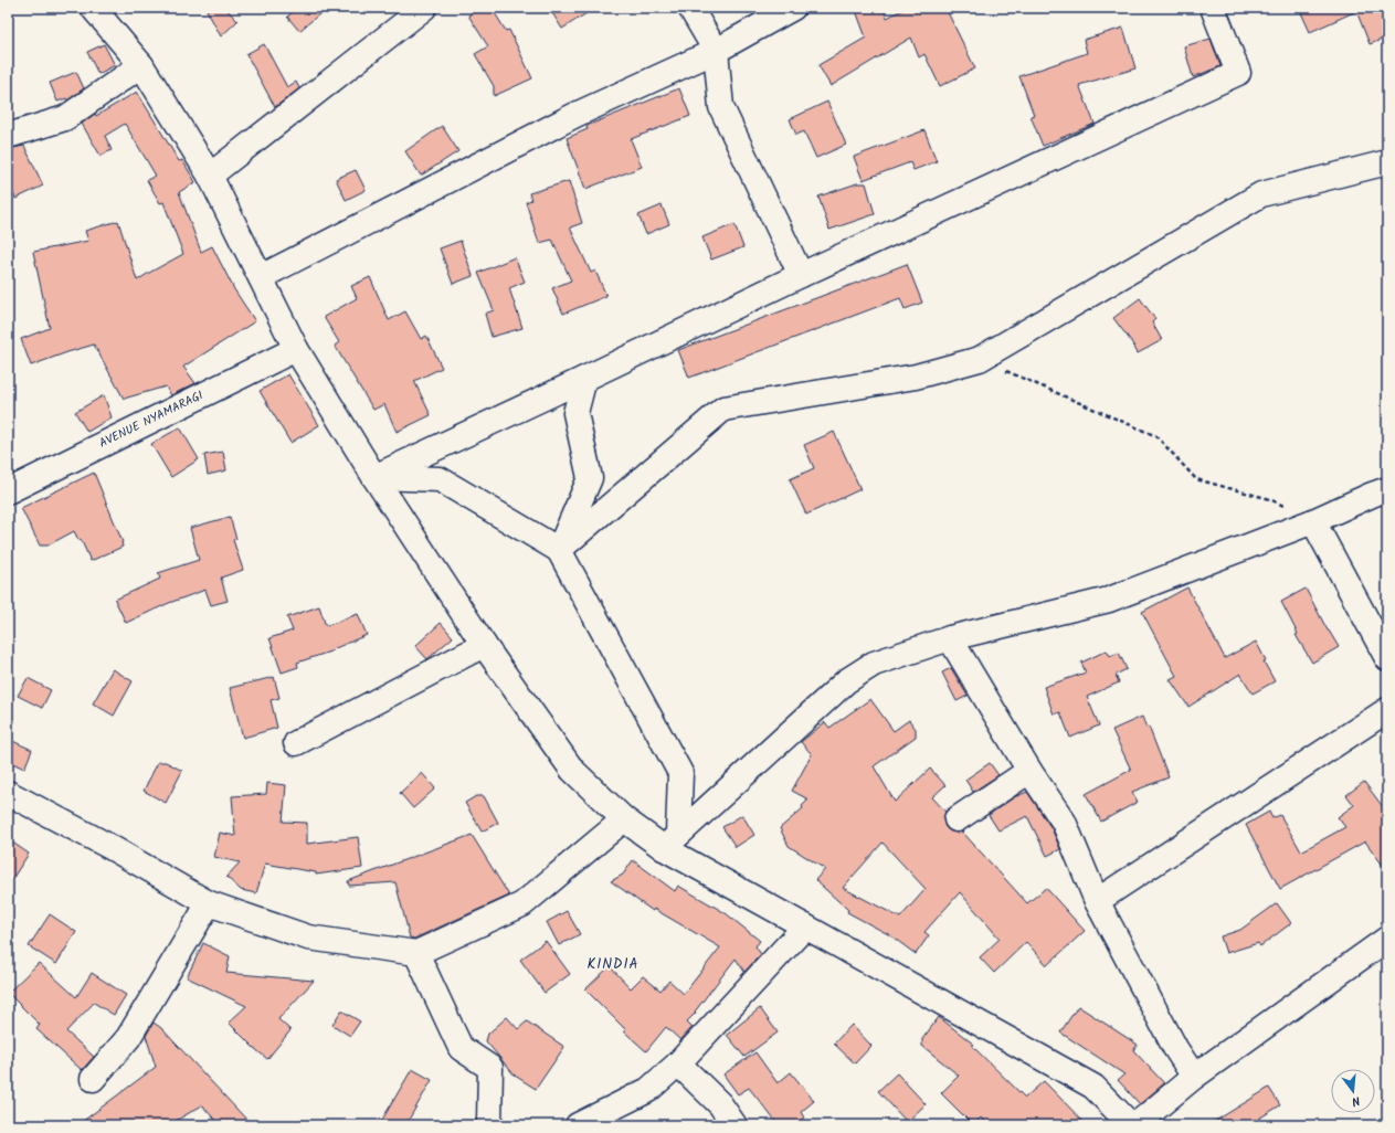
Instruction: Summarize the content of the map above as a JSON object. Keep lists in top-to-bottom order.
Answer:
{
  "streets": {
    "street": ["AVENUE NYAMARAGI"]
  },
  "districts": ["KINDIA"],
  "north": "bottom"
}
